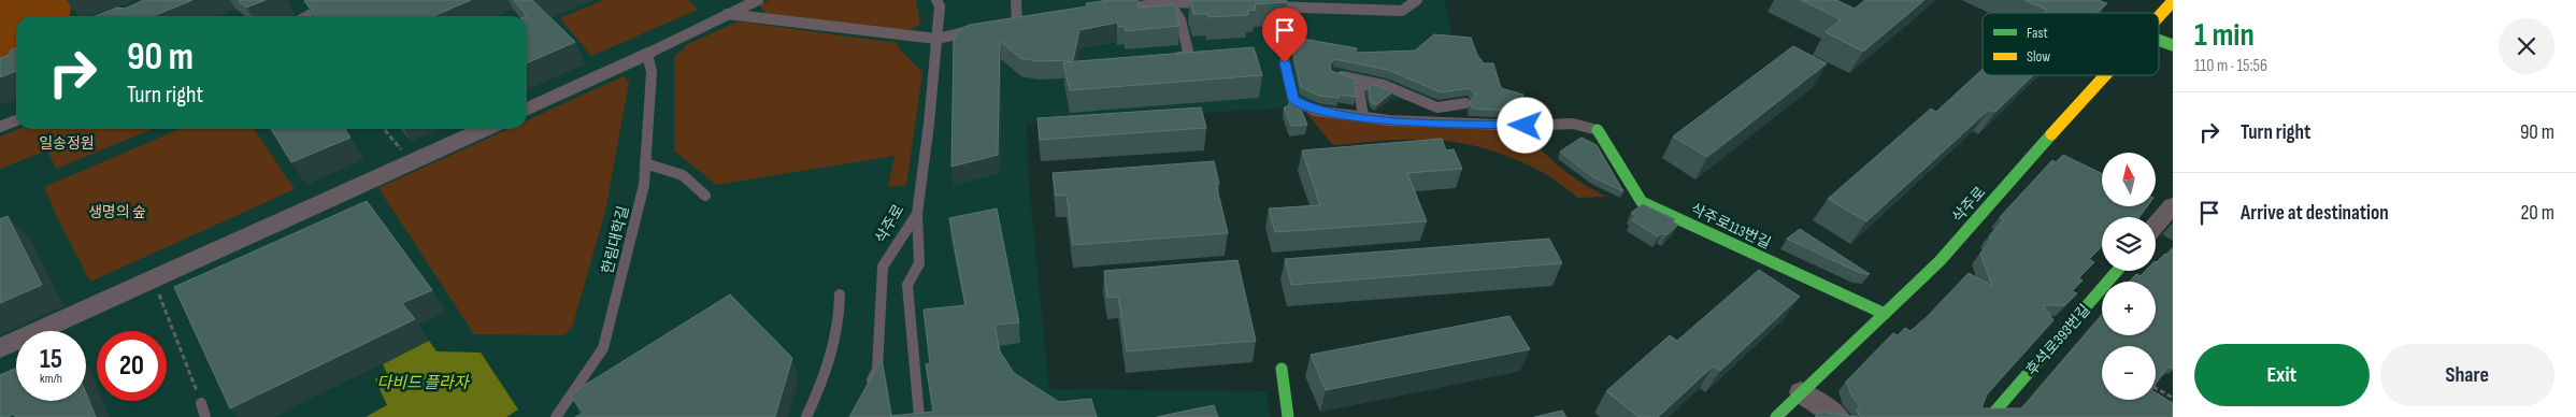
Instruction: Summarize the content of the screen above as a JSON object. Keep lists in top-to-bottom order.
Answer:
{
  "streets": {
    "street": ["삭주로", "삭주로113번길", "후석로393번길"],
    "lane": ["한림대학길"]
  },
  "crossings": [
    ["삭주로", "삭주로113번길"]
  ],
  "water": ["다비드 플라자"],
  "parks": ["일송정원", "생명의 숲"],
  "legend": ["Fast", "Slow"],
  "north": "top",
  "page": {
    "heading": ["1 min", "110 m · 15:56"],
    "turn": ["90 m", "Turn right"],
    "list": [
      {
        "name": "Turn right",
        "value": "90 m"
      },
      {
        "name": "Arrive at destination",
        "value": "20 m"
      }
    ],
    "map_buttons": ["+", "−"],
    "speed": "15 km/h",
    "limit": "20",
    "buttons": ["Exit", "Share"]
  }
}
